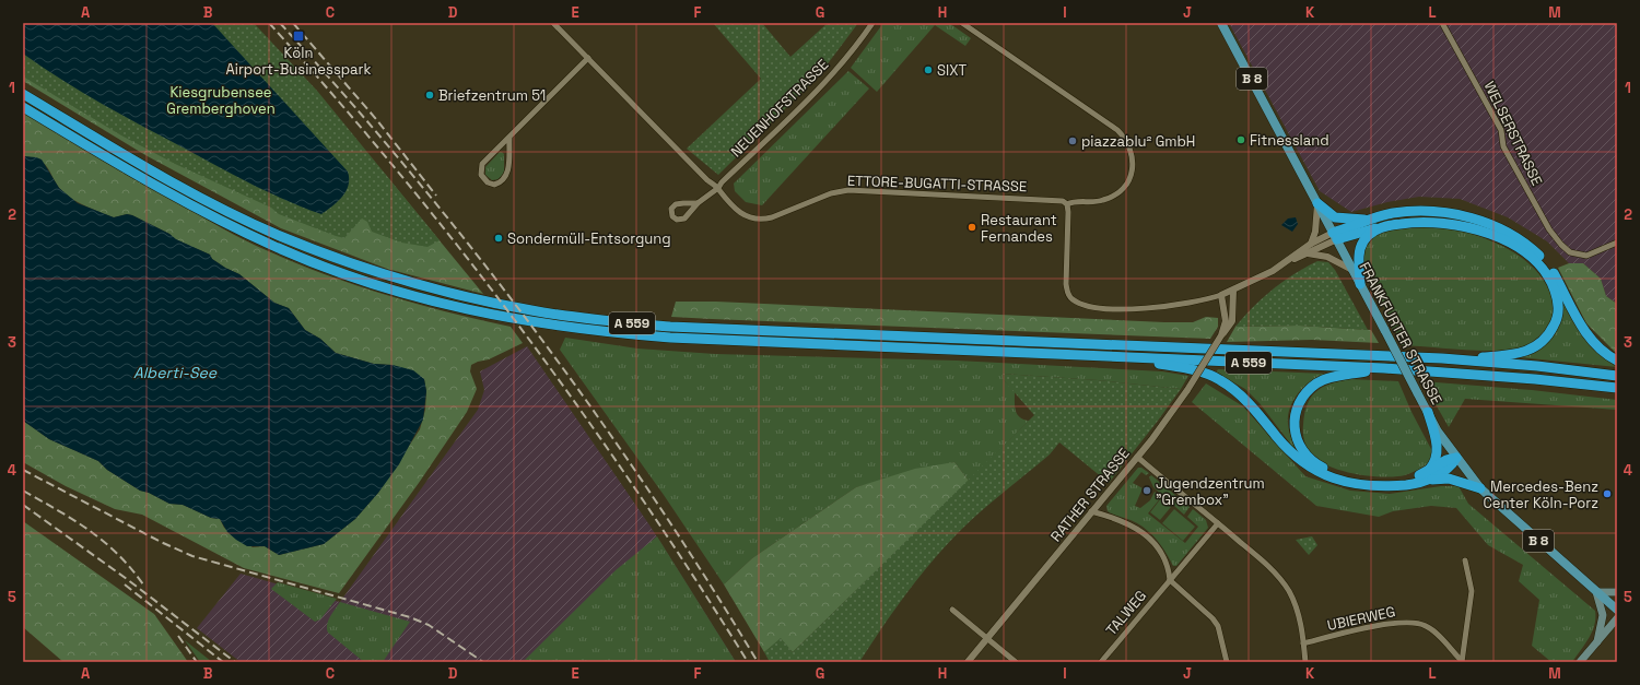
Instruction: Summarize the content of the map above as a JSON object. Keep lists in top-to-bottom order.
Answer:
{
  "streets": {
    "highway": ["A 559"],
    "main road": ["B 8", "FRANKFURTER STRASSE"],
    "street": [
      "NEUENHOFSTRASSE",
      "WELSERSTRASSE",
      "ETTORE-BUGATTI-STRASSE",
      "RATHER STRASSE",
      "TALWEG",
      "UBIERWEG"
    ]
  },
  "crossings": [
    ["NEUENHOFSTRASSE", "ETTORE-BUGATTI-STRASSE"]
  ],
  "water": ["Alberti-See"],
  "parks": ["Kiesgrubensee Gremberghoven"],
  "places": {
    "transit": ["Köln Airport-Businesspark"],
    "other": [
      "SIXT",
      "Briefzentrum 51",
      "Fitnessland",
      "piazzablu² GmbH",
      "Restaurant Fernandes",
      "Sondermüll-Entsorgung",
      "Jugendzentrum \"Grembox\"",
      "Mercedes-Benz Center Köln-Porz"
    ]
  },
  "grid": {
    "columns": [
      "A",
      "B",
      "C",
      "D",
      "E",
      "F",
      "G",
      "H",
      "I",
      "J",
      "K",
      "L",
      "M"
    ],
    "rows": [
      "1",
      "2",
      "3",
      "4",
      "5"
    ]
  }
}
